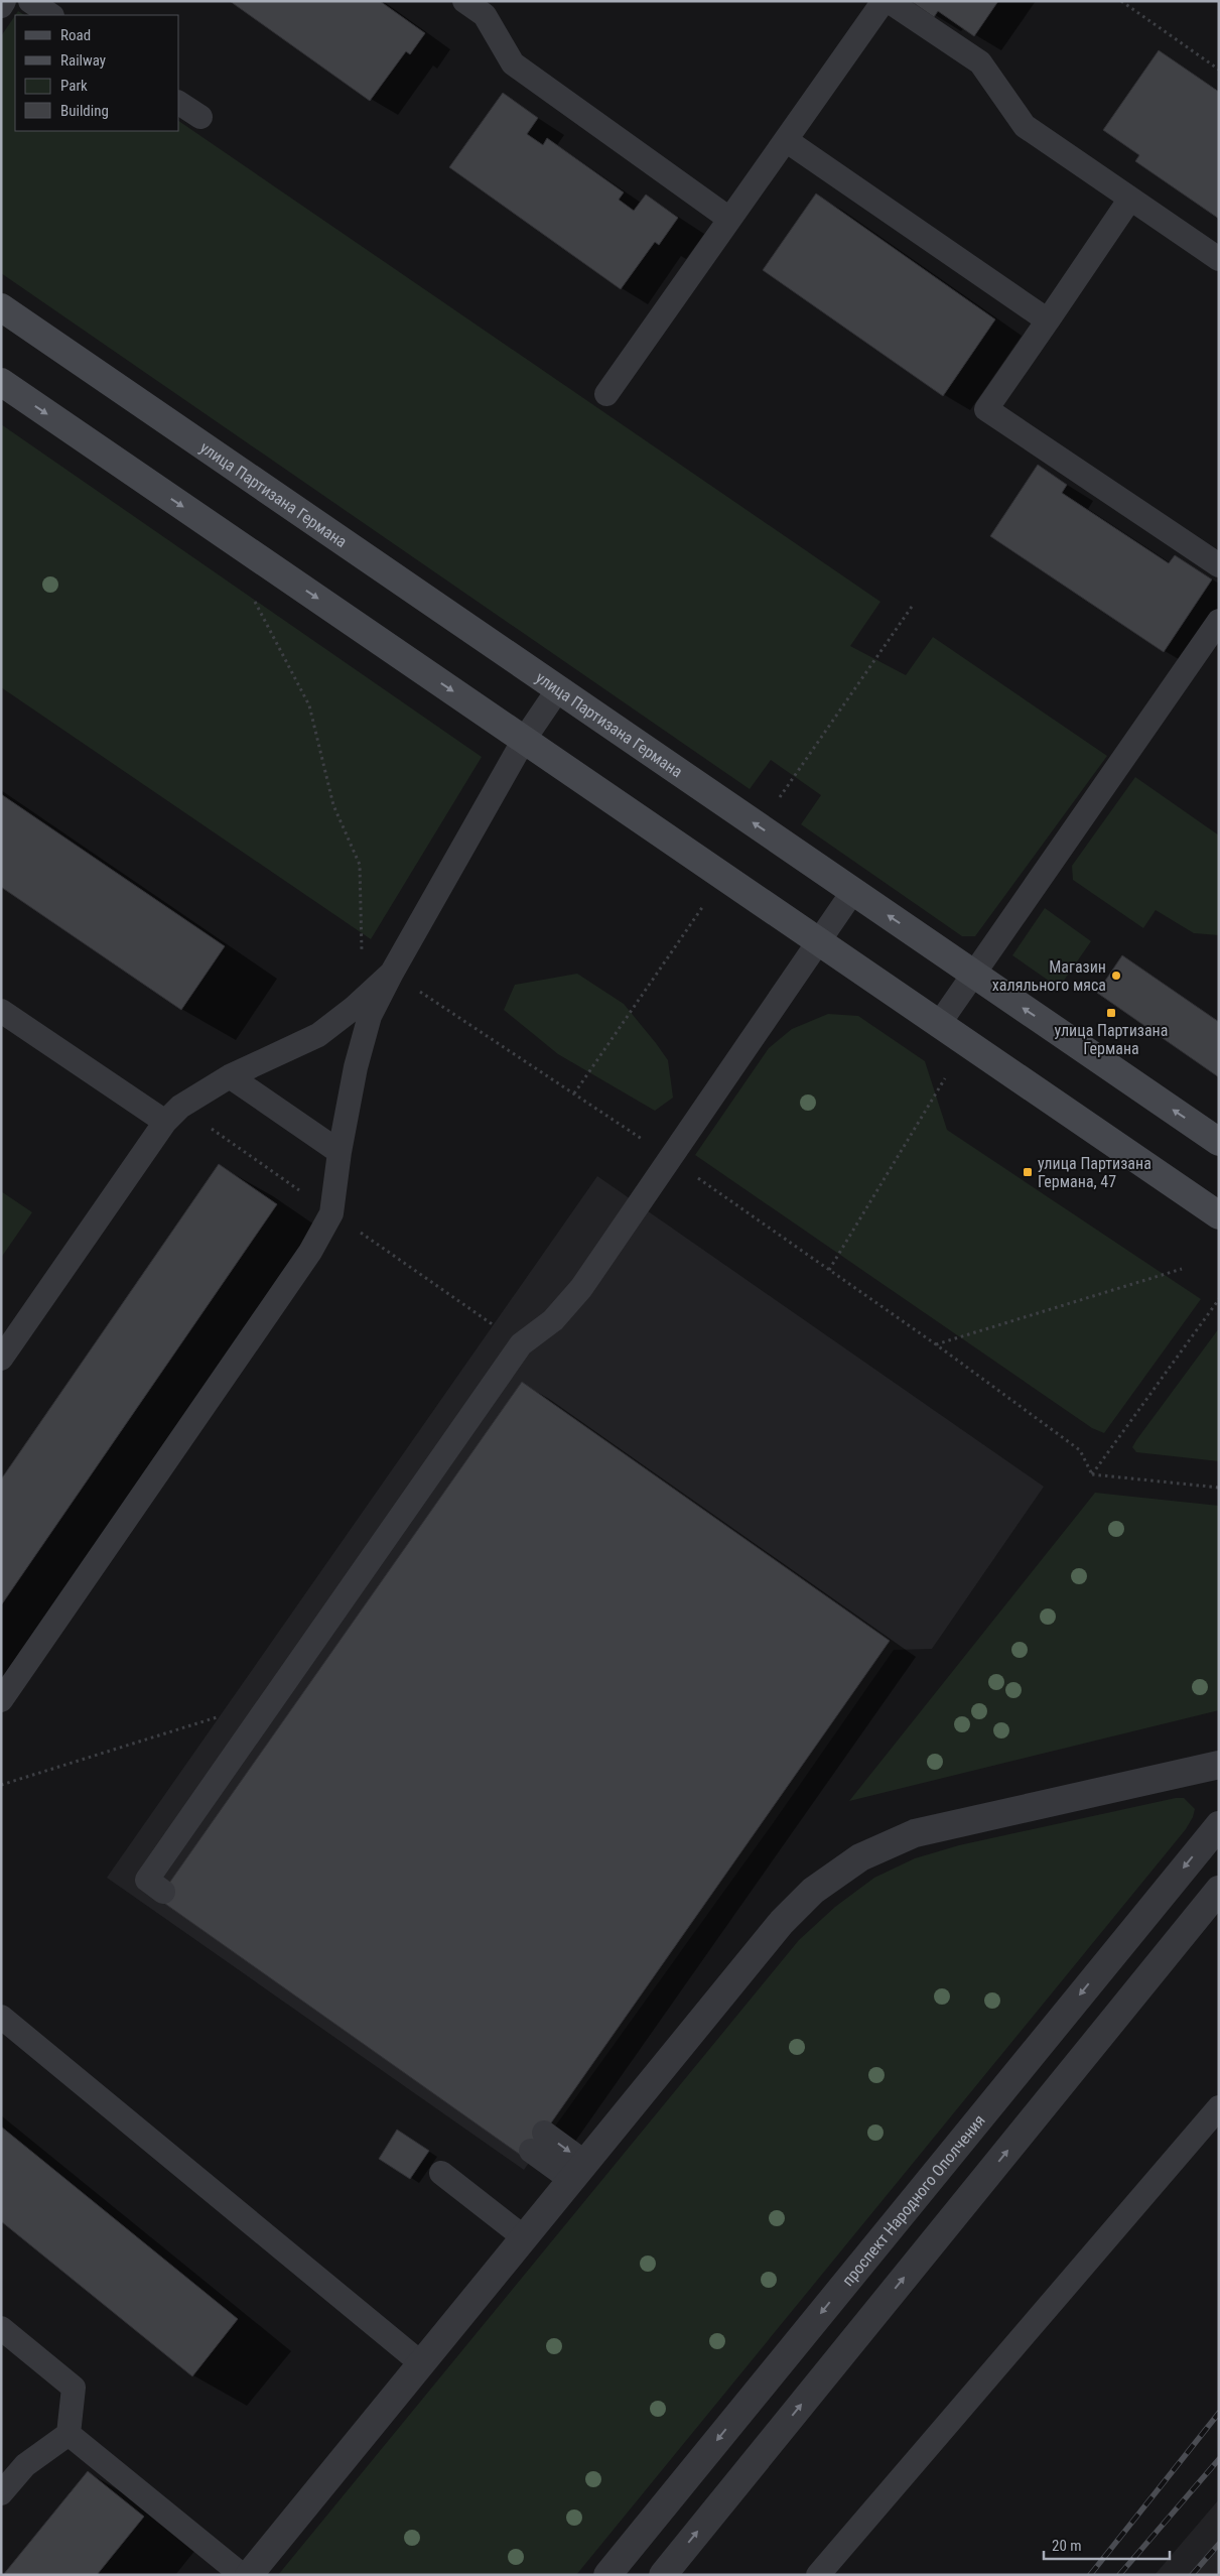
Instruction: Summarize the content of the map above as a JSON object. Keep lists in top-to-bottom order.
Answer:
{
  "streets": {
    "main road": ["улица Партизана Германа"],
    "street": ["проспект Народного Ополчения"]
  },
  "places": {
    "other": ["Магазин халяльного мяса"],
    "transit": ["улица Партизана Германа", "улица Партизана Германа, 47"]
  },
  "legend": [
    "Road",
    "Railway",
    "Park",
    "Building"
  ],
  "scale_bar": "20 m"
}
